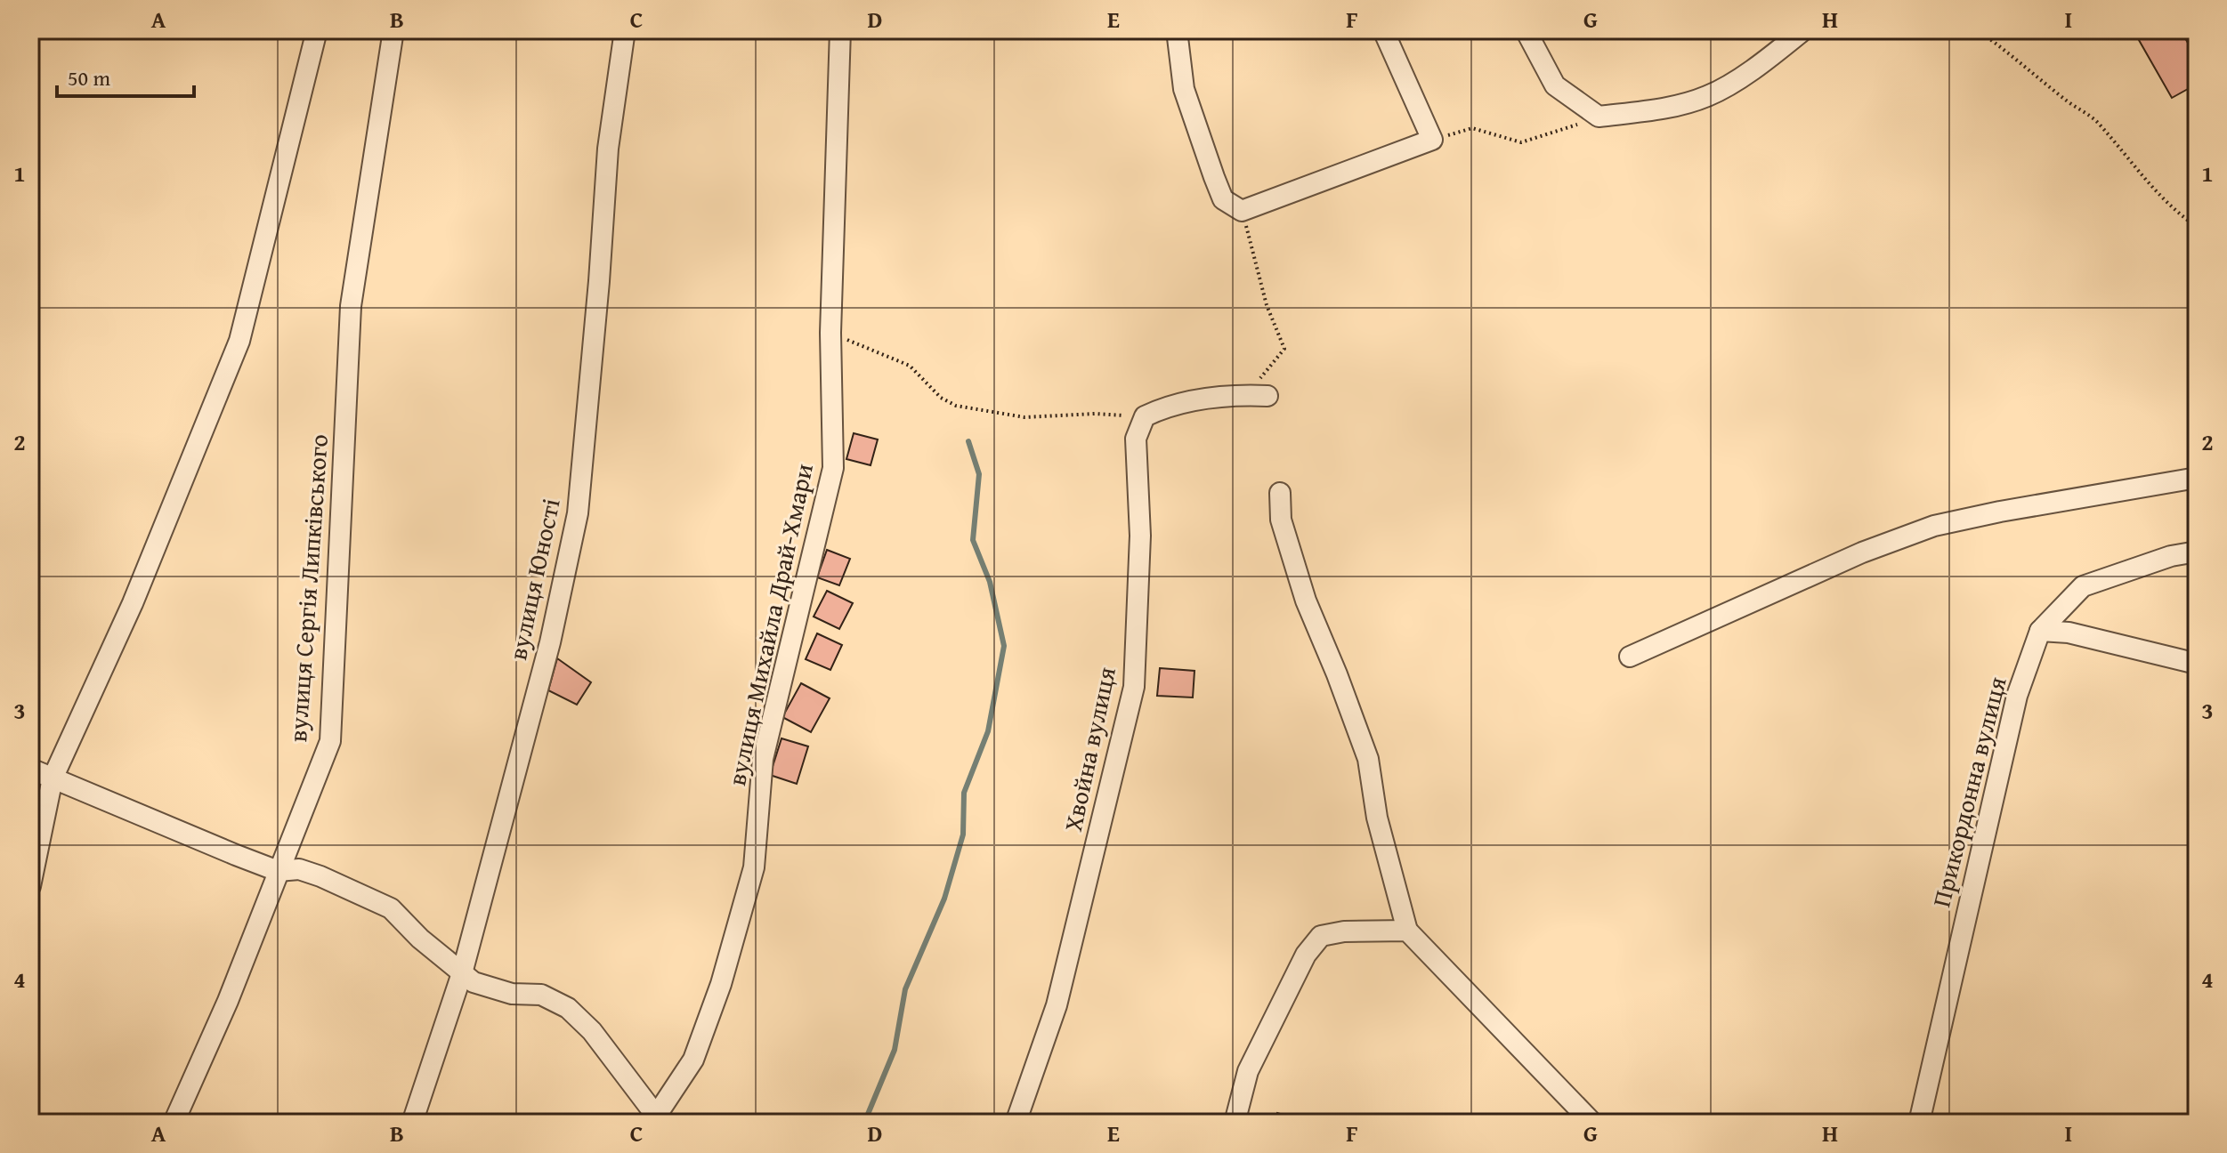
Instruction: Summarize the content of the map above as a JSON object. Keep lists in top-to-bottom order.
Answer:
{
  "streets": {
    "street": [
      "вулиця Юності",
      "вулиця Сергія Липківського",
      "вулиця Михайла Драй-Хмари",
      "Хвойна вулиця",
      "Прикордонна вулиця"
    ]
  },
  "scale_bar": "50 m",
  "grid": {
    "columns": [
      "A",
      "B",
      "C",
      "D",
      "E",
      "F",
      "G",
      "H",
      "I"
    ],
    "rows": [
      "1",
      "2",
      "3",
      "4"
    ]
  }
}
